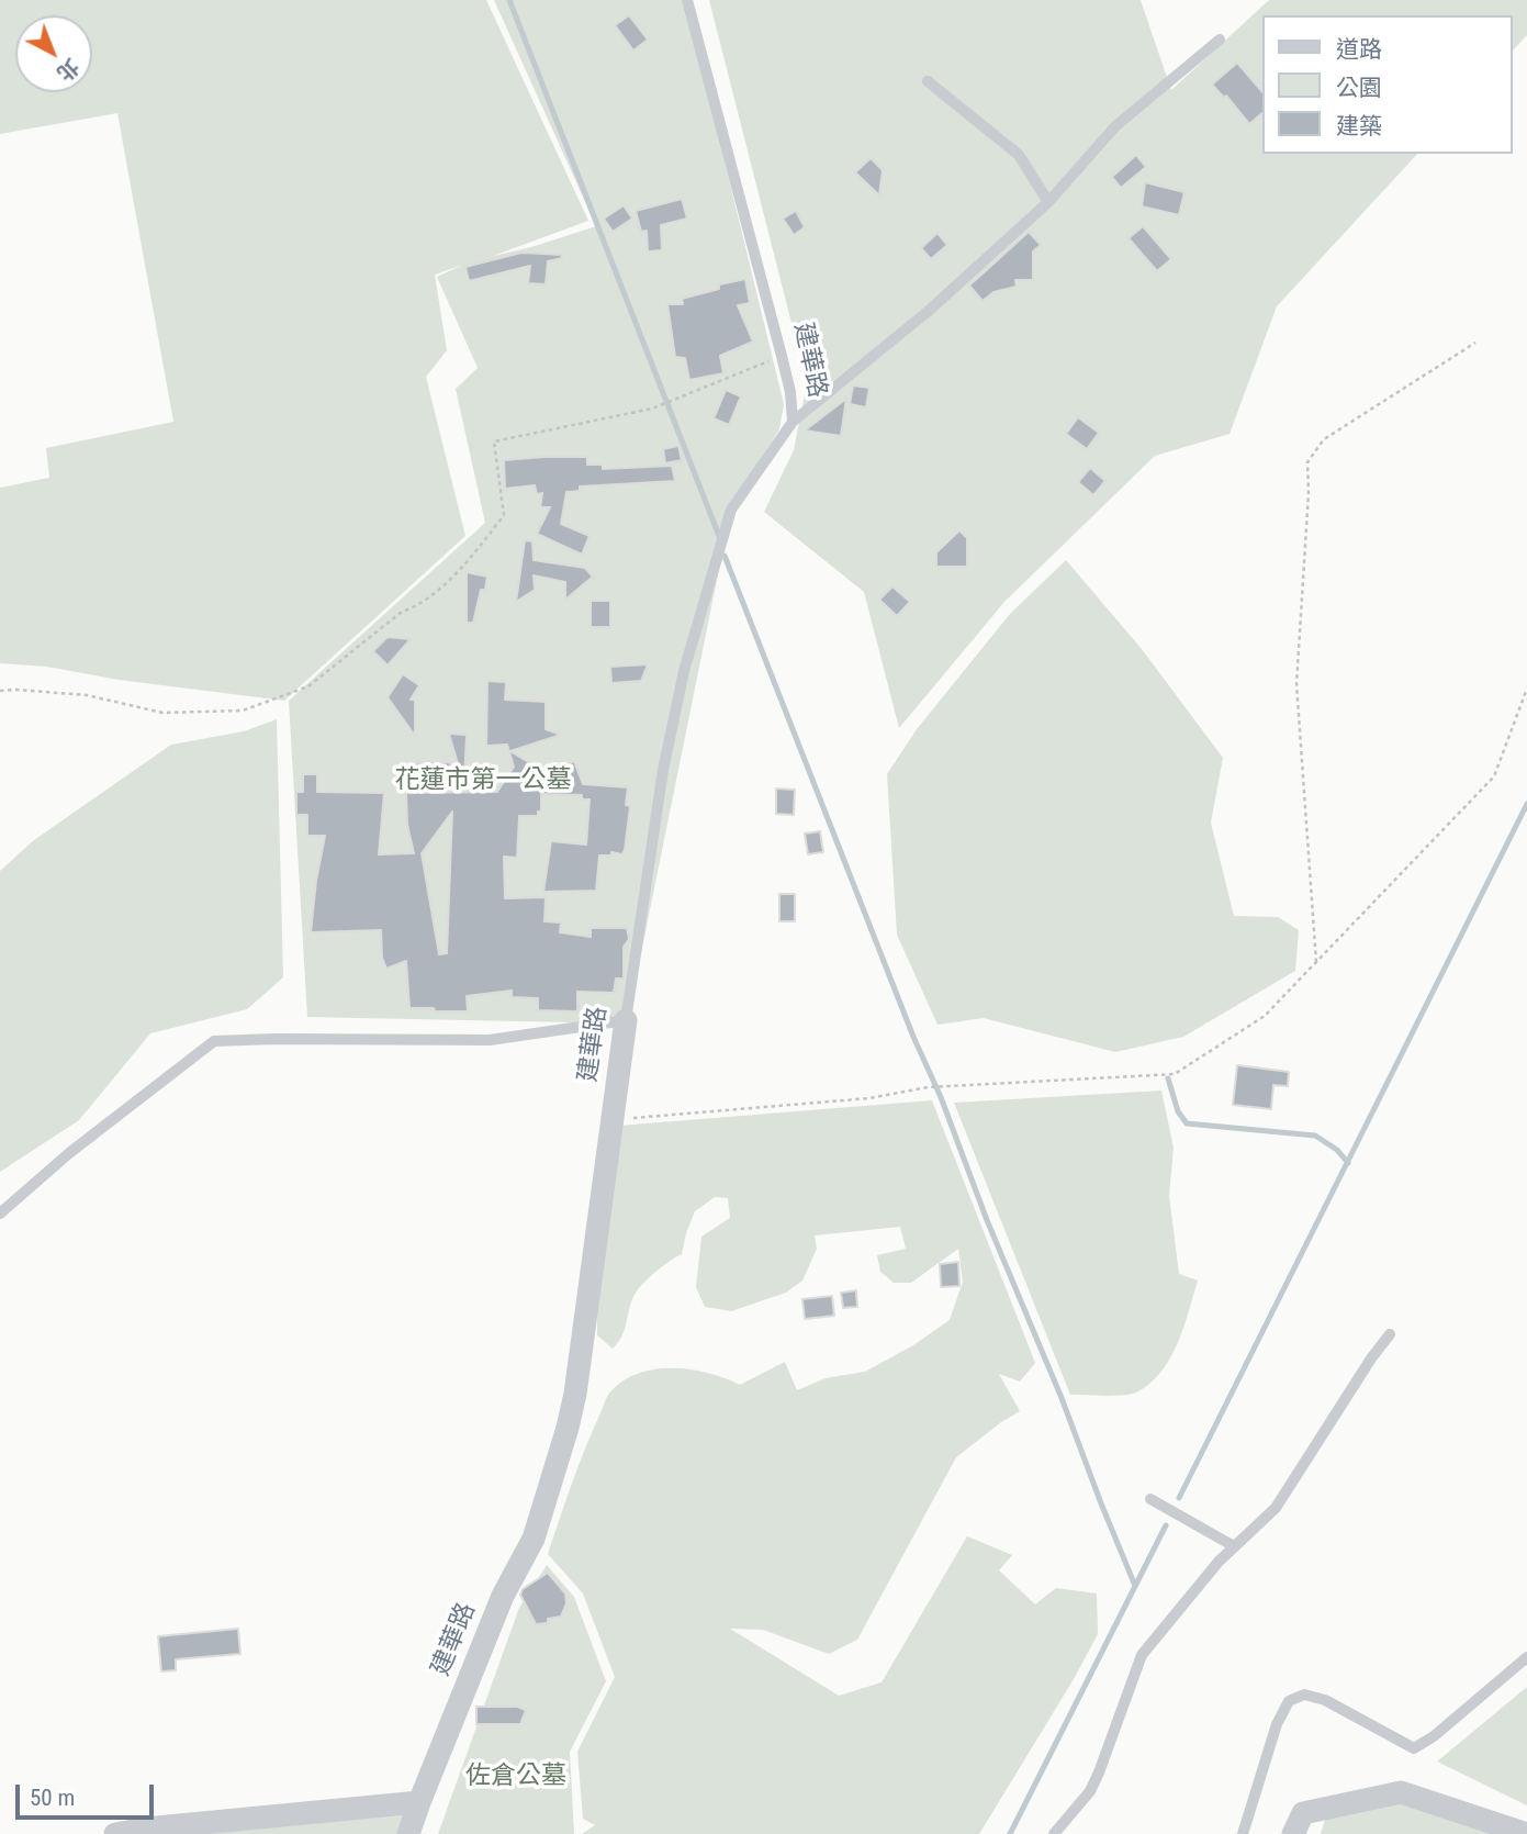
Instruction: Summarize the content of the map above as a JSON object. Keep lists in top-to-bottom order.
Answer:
{
  "streets": {
    "street": ["建華路"]
  },
  "parks": ["花蓮市第一公墓", "佐倉公墓"],
  "legend": ["道路", "公園", "建築"],
  "scale_bar": "50 m",
  "north": "bottom right"
}
